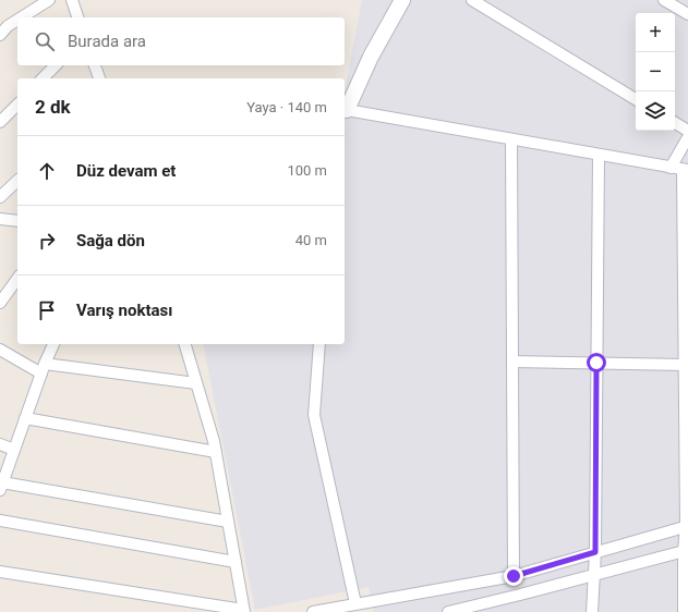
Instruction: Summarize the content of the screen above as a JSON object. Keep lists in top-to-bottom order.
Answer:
{
  "page": {
    "map_buttons": ["+", "−"],
    "search": "Burada ara",
    "heading": ["2 dk", "Yaya · 140 m"],
    "list": [
      ["Düz devam et", "100 m"],
      ["Sağa dön", "40 m"],
      "Varış noktası"
    ]
  }
}
